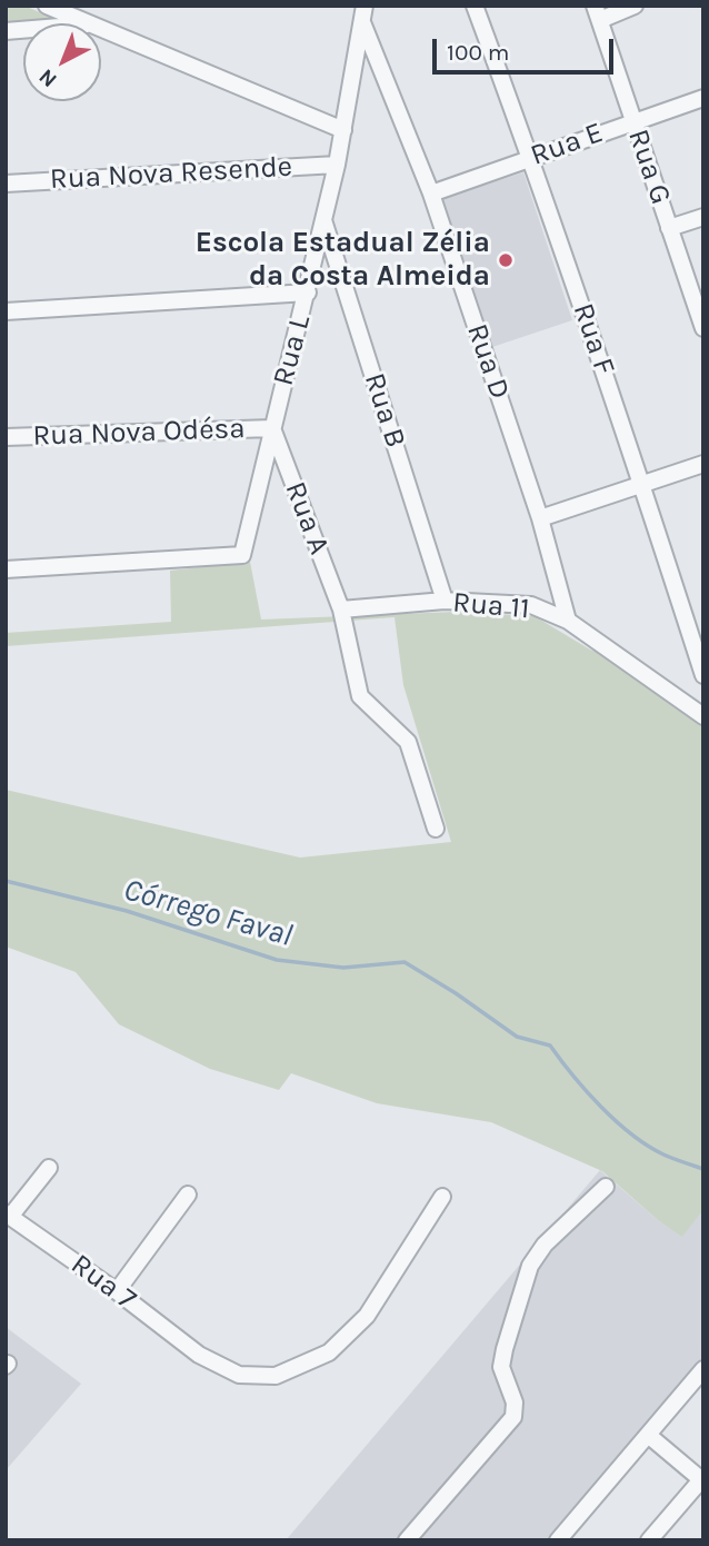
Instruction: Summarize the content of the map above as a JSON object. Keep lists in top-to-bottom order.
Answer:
{
  "streets": {
    "street": [
      "Rua E",
      "Rua G",
      "Rua Nova Resende",
      "Rua F",
      "Rua L",
      "Rua D",
      "Rua B",
      "Rua Nova Odésa",
      "Rua A",
      "Rua 11",
      "Rua 7"
    ]
  },
  "crossings": [
    ["Rua E", "Rua G"],
    ["Rua E", "Rua F"],
    ["Rua E", "Rua D"],
    ["Rua Nova Resende", "Rua L"],
    ["Rua L", "Rua D"],
    ["Rua L", "Rua B"],
    ["Rua L", "Rua Nova Odésa"],
    ["Rua L", "Rua A"],
    ["Rua D", "Rua 11"],
    ["Rua B", "Rua 11"],
    ["Rua Nova Odésa", "Rua A"],
    ["Rua A", "Rua 11"]
  ],
  "water": ["Córrego Faval"],
  "places": ["Escola Estadual Zélia da Costa Almeida"],
  "scale_bar": "100 m",
  "north": "bottom left"
}
